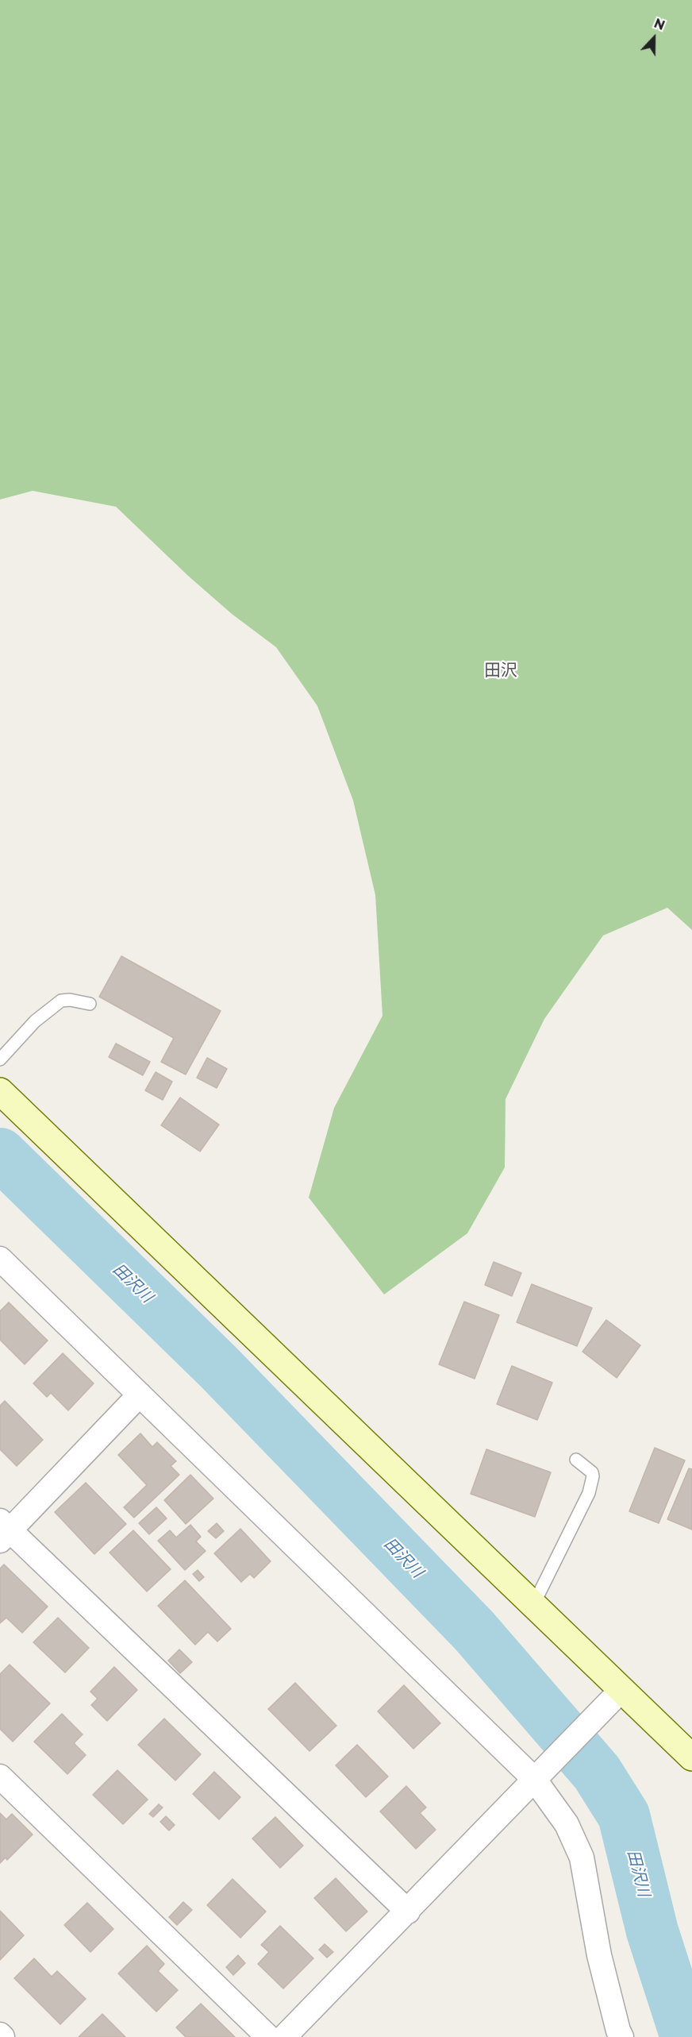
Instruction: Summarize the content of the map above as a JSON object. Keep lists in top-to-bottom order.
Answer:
{
  "districts": ["田沢"],
  "water": ["田沢川"],
  "north": "top"
}
